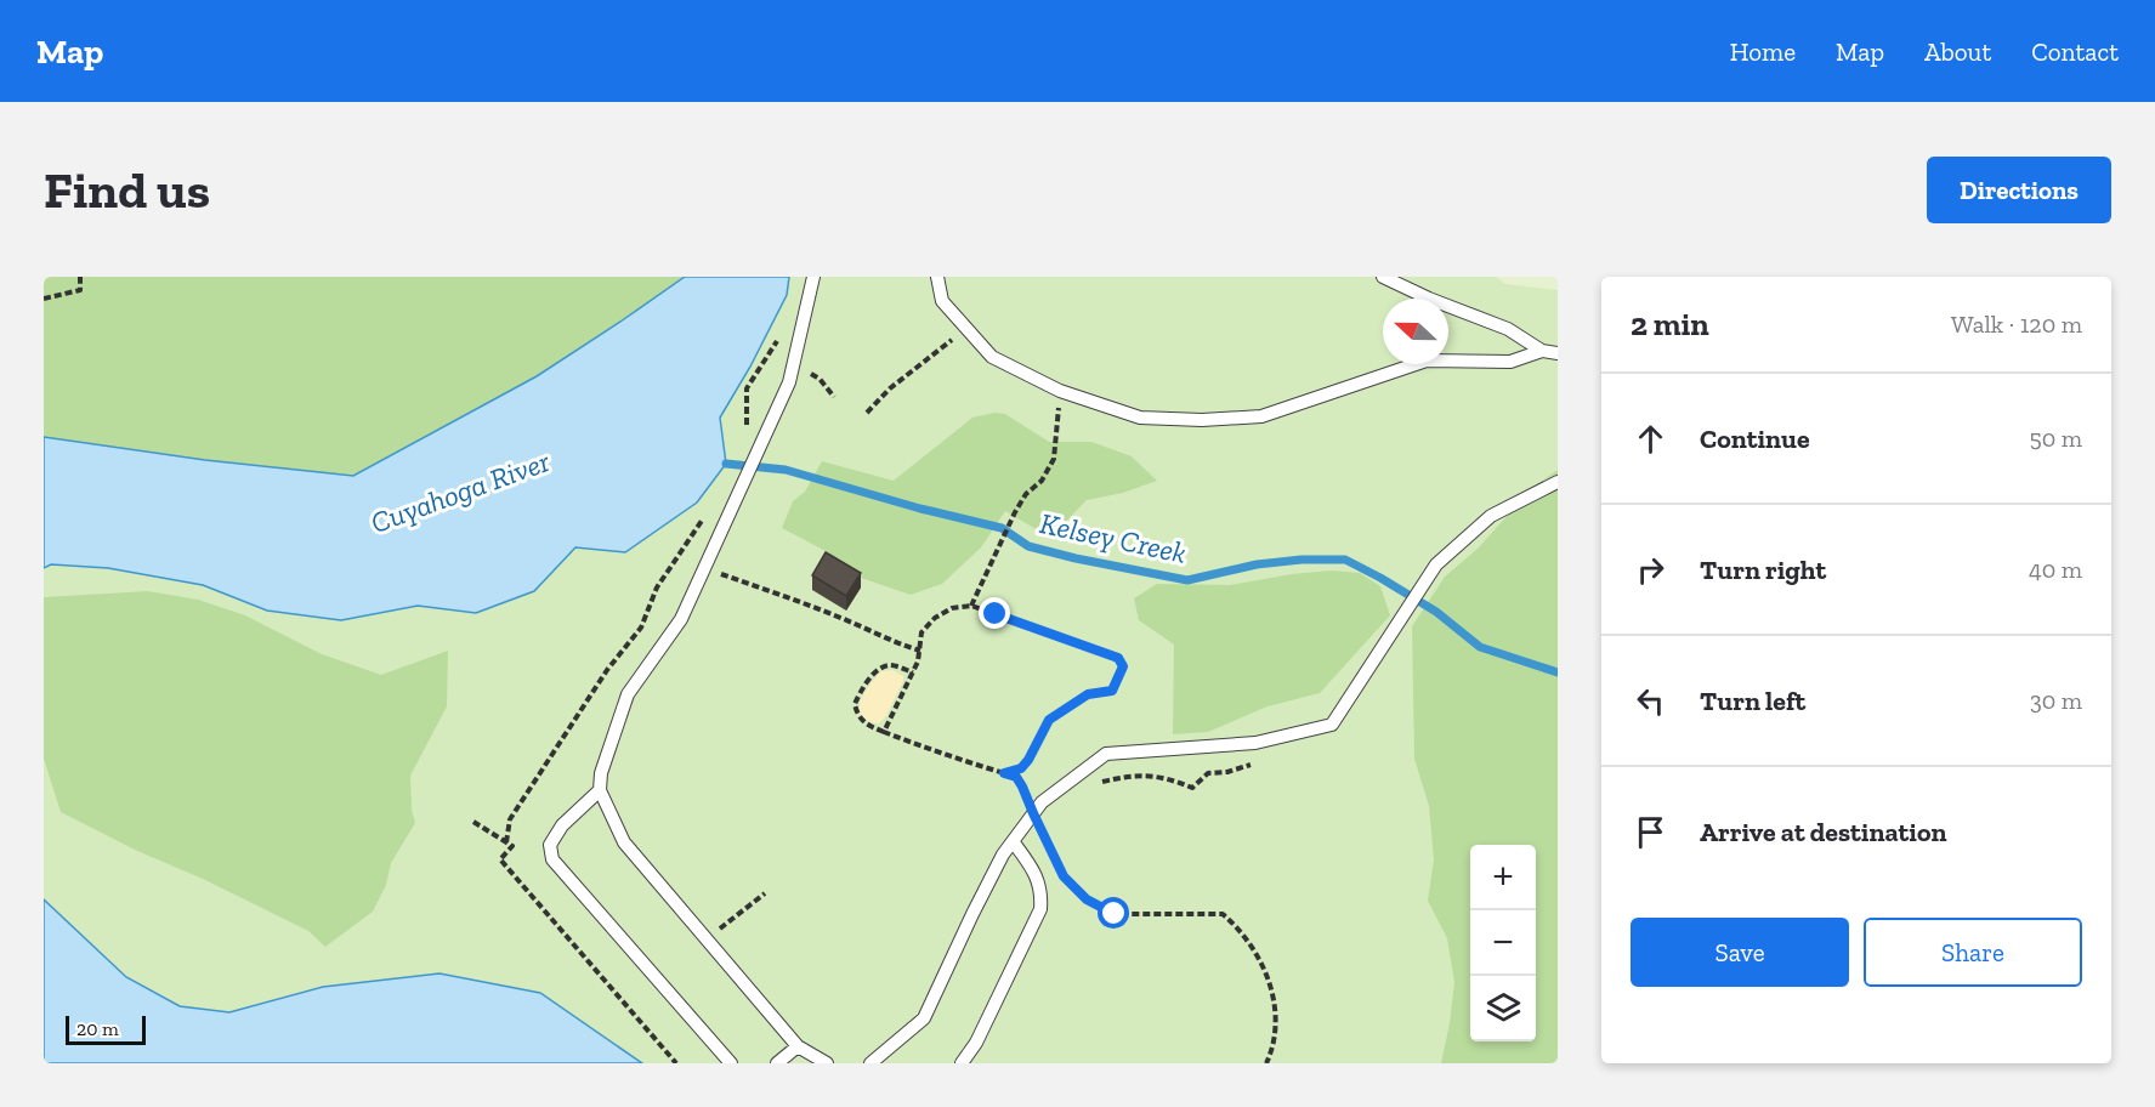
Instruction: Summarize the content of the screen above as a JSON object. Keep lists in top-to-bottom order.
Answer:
{
  "water": ["Cuyahoga River", "Kelsey Creek"],
  "scale_bar": "20 m",
  "north": "left",
  "page": {
    "header": "Map",
    "nav": [
      "Home",
      "Map",
      "About",
      "Contact"
    ],
    "buttons": [
      "Directions",
      ["Save", "Share"]
    ],
    "title": "Find us",
    "heading": ["2 min", "Walk · 120 m"],
    "list": [
      ["Continue", "50 m"],
      ["Turn right", "40 m"],
      ["Turn left", "30 m"],
      "Arrive at destination"
    ],
    "map_buttons": ["+", "−"],
    "scale": "20 m"
  }
}
